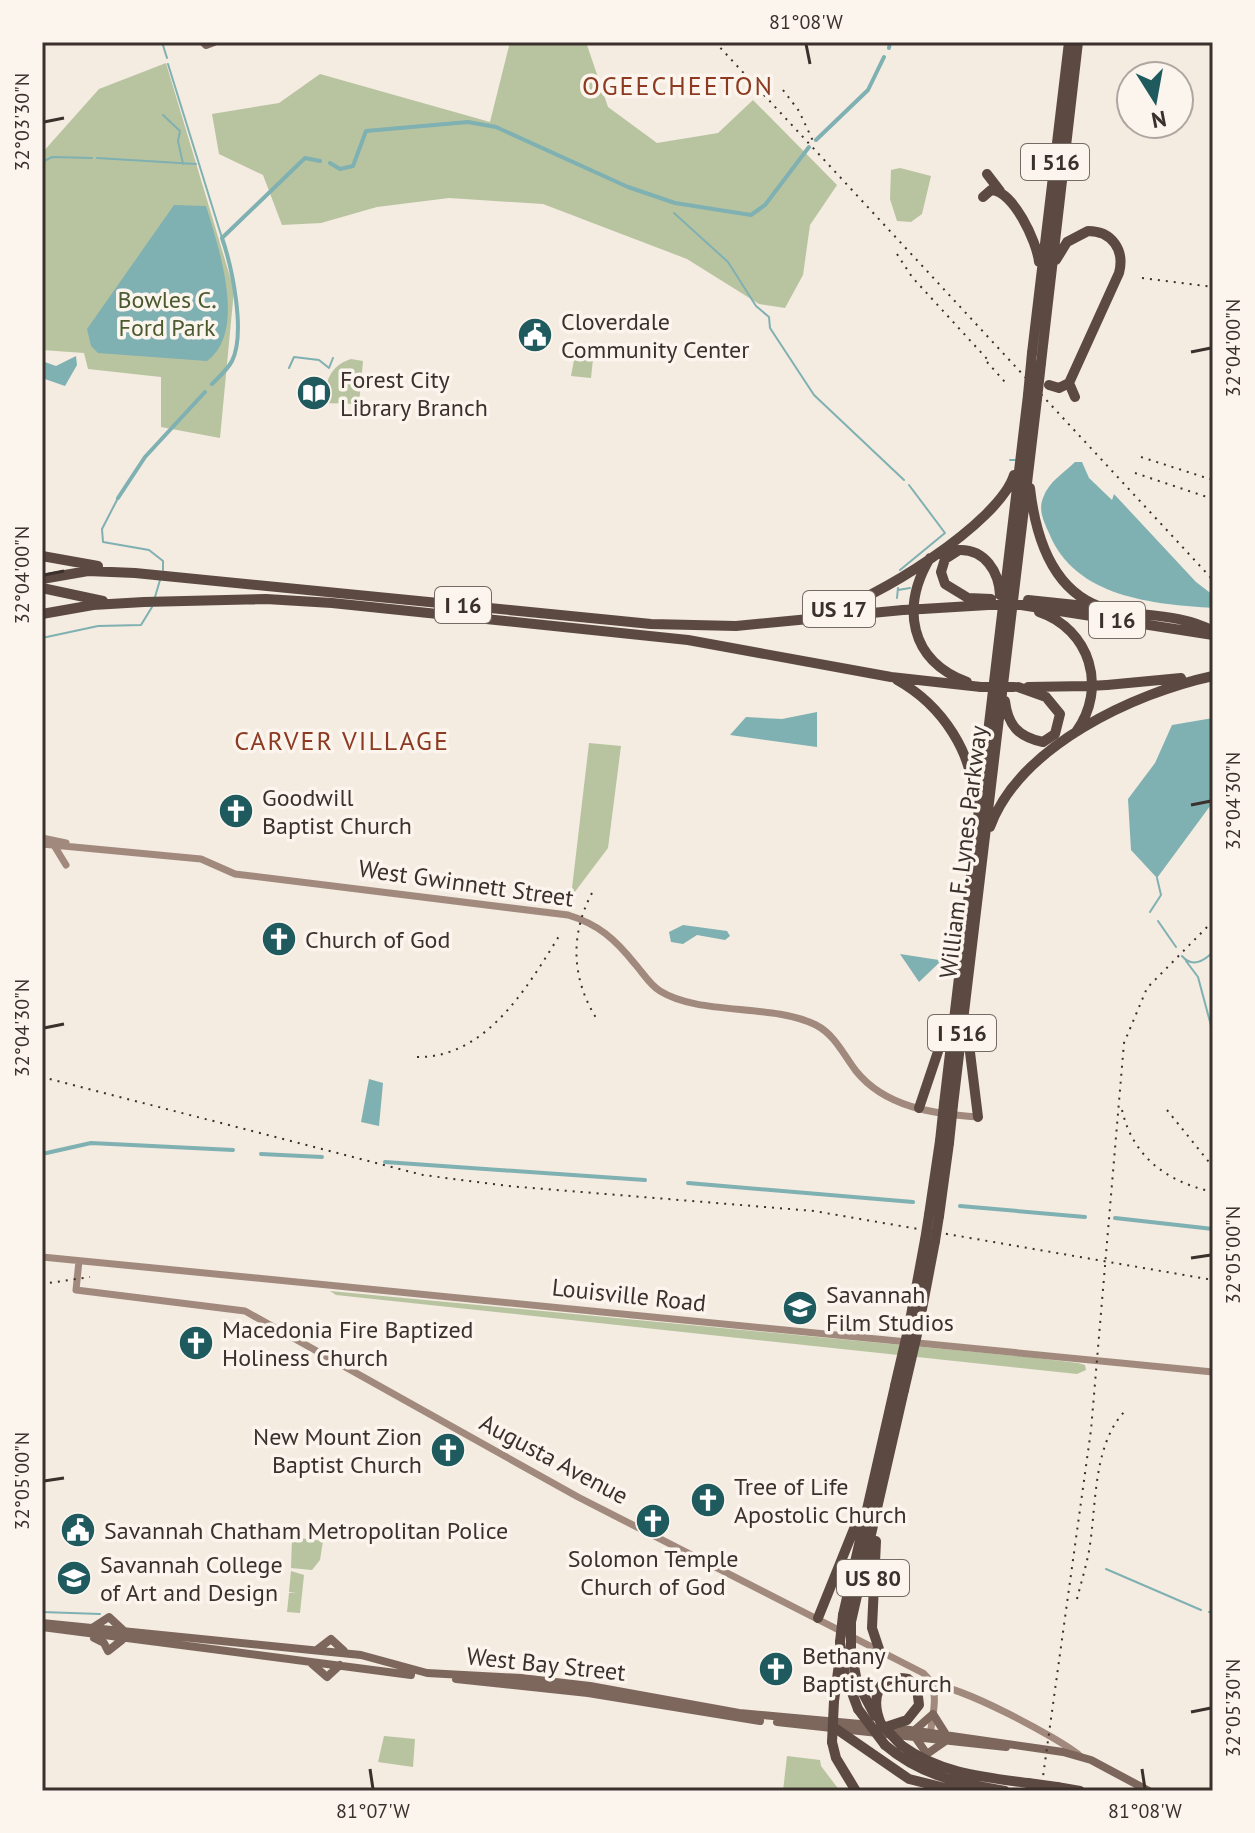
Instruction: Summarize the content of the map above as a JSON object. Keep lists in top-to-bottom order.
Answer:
{
  "streets": {
    "highway": [
      "I 516",
      "I 16",
      "US 17",
      "William F. Lynes Parkway",
      "US 80"
    ],
    "main road": [
      "West Gwinnett Street",
      "Louisville Road",
      "Augusta Avenue",
      "West Bay Street"
    ]
  },
  "crossings": [
    ["I 16", "US 17"],
    ["I 16", "William F. Lynes Parkway"],
    ["US 17", "William F. Lynes Parkway"],
    ["William F. Lynes Parkway", "US 80"],
    ["William F. Lynes Parkway", "West Bay Street"],
    ["Louisville Road", "Augusta Avenue"],
    ["Augusta Avenue", "US 80"],
    ["Augusta Avenue", "West Bay Street"]
  ],
  "districts": ["OGEECHEETON", "CARVER VILLAGE"],
  "parks": ["Bowles C. Ford Park"],
  "places": {
    "public building": ["Cloverdale Community Center", "Savannah Chatham Metropolitan Police"],
    "library": ["Forest City Library Branch"],
    "church": [
      "Goodwill Baptist Church",
      "Church of God",
      "Macedonia Fire Baptized Holiness Church",
      "New Mount Zion Baptist Church",
      "Tree of Life Apostolic Church",
      "Solomon Temple Church of God",
      "Bethany Baptist Church"
    ],
    "school or university": ["Savannah Film Studios", "Savannah College of Art and Design"]
  },
  "north": "bottom",
  "coordinates": [
    "81°08'W",
    "32°03'30\"N",
    "32°04'00\"N",
    "32°04'30\"N",
    "32°05'00\"N",
    "32°05'30\"N",
    "81°07'W"
  ]
}
